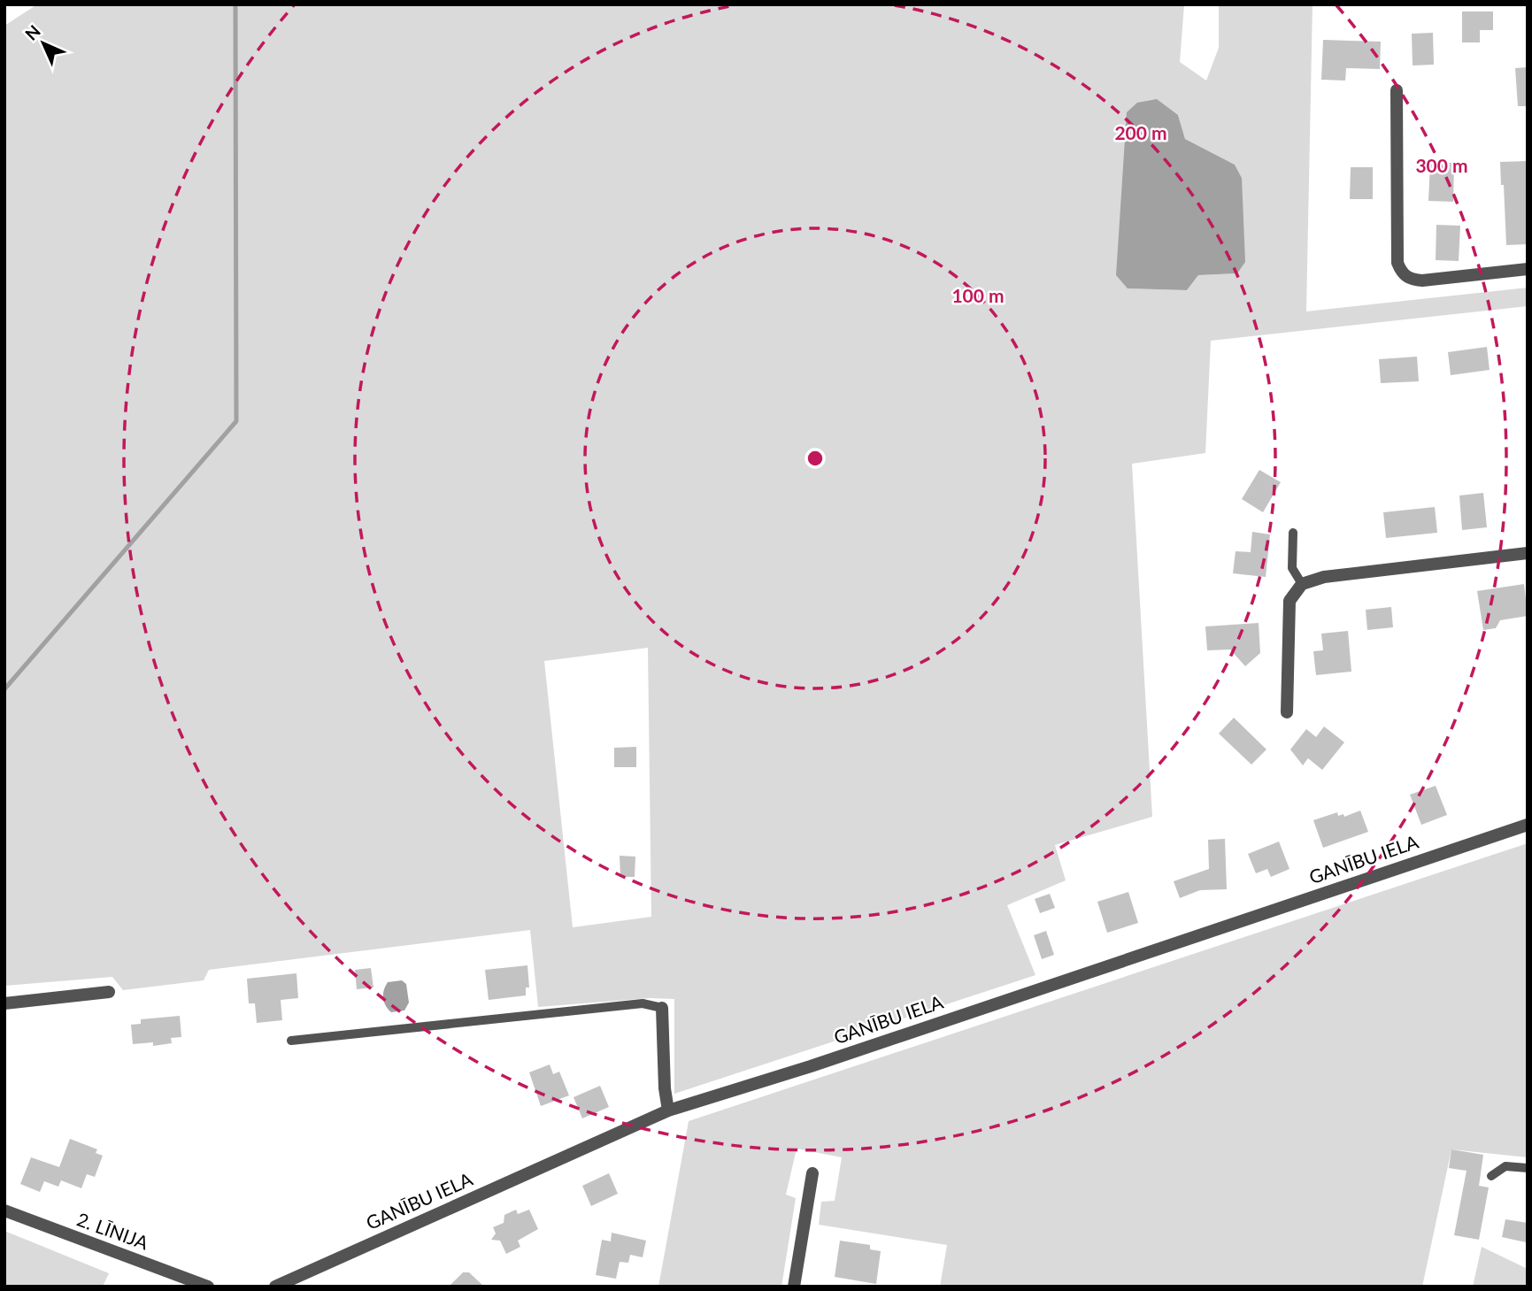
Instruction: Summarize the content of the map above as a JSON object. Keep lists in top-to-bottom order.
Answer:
{
  "streets": {
    "street": ["GANĪBU IELA", "2. LĪNIJA"]
  },
  "north": "top left",
  "rings": ["200 m", "300 m", "100 m"]
}
